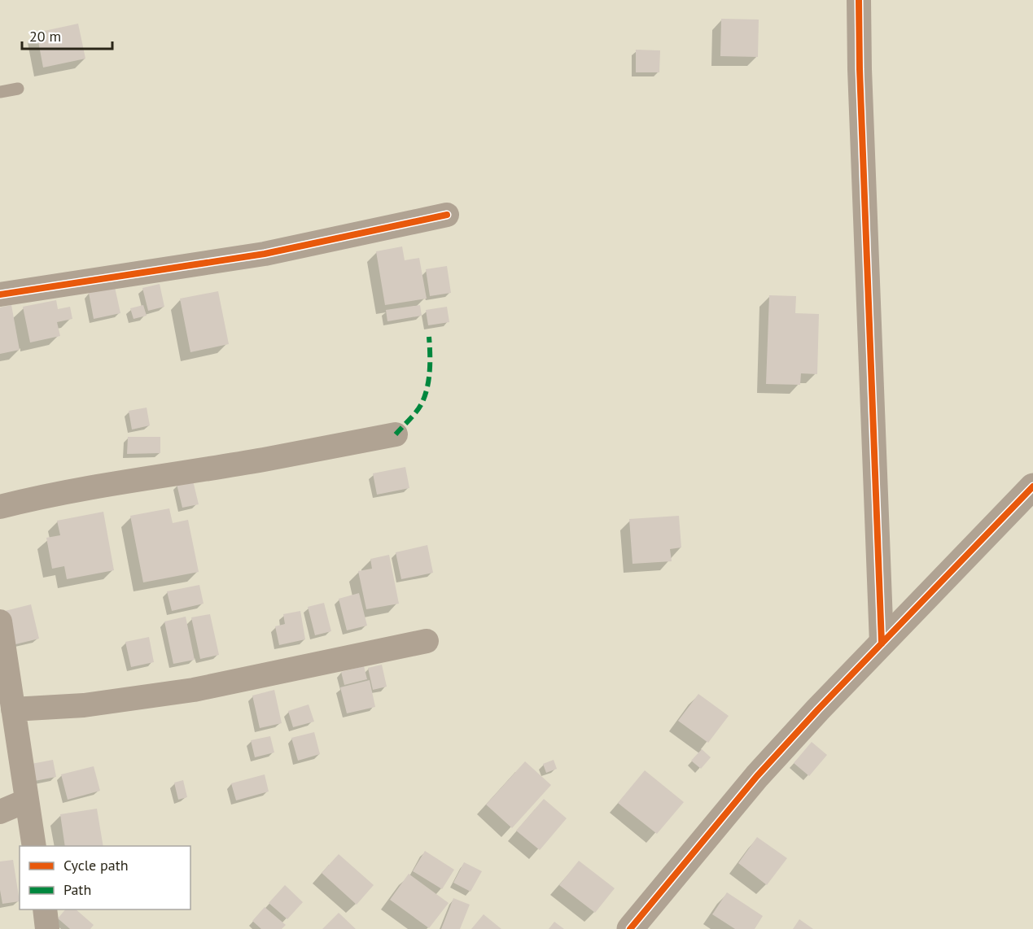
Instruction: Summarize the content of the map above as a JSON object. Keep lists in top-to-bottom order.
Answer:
{
  "legend": ["Cycle path", "Path"],
  "scale_bar": "20 m"
}
